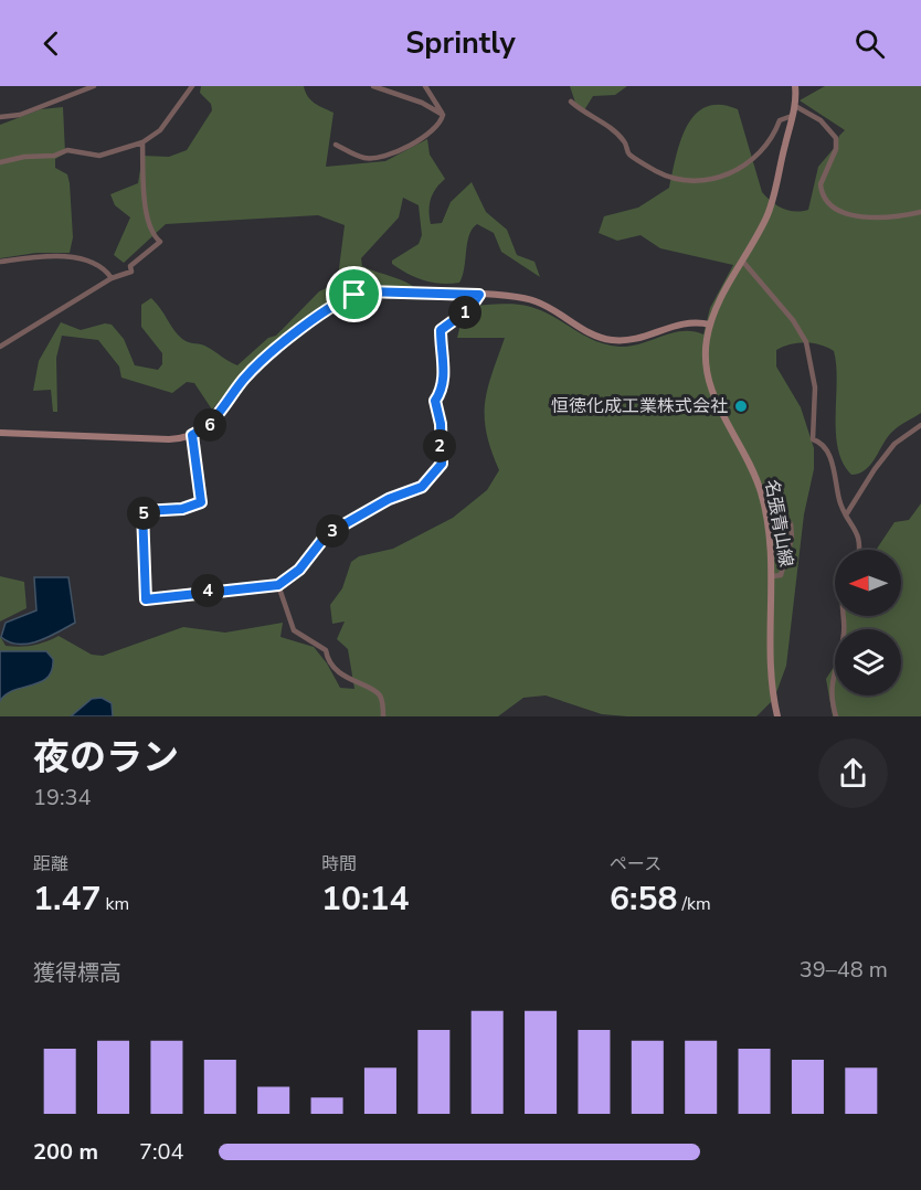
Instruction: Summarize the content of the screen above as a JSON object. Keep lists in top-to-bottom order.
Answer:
{
  "streets": {
    "street": ["名張青山線"]
  },
  "places": ["恒徳化成工業株式会社"],
  "north": "left",
  "page": {
    "header": "Sprintly",
    "pins": [
      "1",
      "6",
      "2",
      "5",
      "3",
      "4"
    ],
    "heading": ["夜のラン", "19:34"],
    "stats": [
      ["距離", "1.47 km"],
      ["時間", "10:14"],
      ["ペース", "6:58 /km"]
    ],
    "chart": ["獲得標高", "39–48 m"],
    "list": [
      {
        "name": "200 m",
        "note": "7:04"
      }
    ]
  }
}
